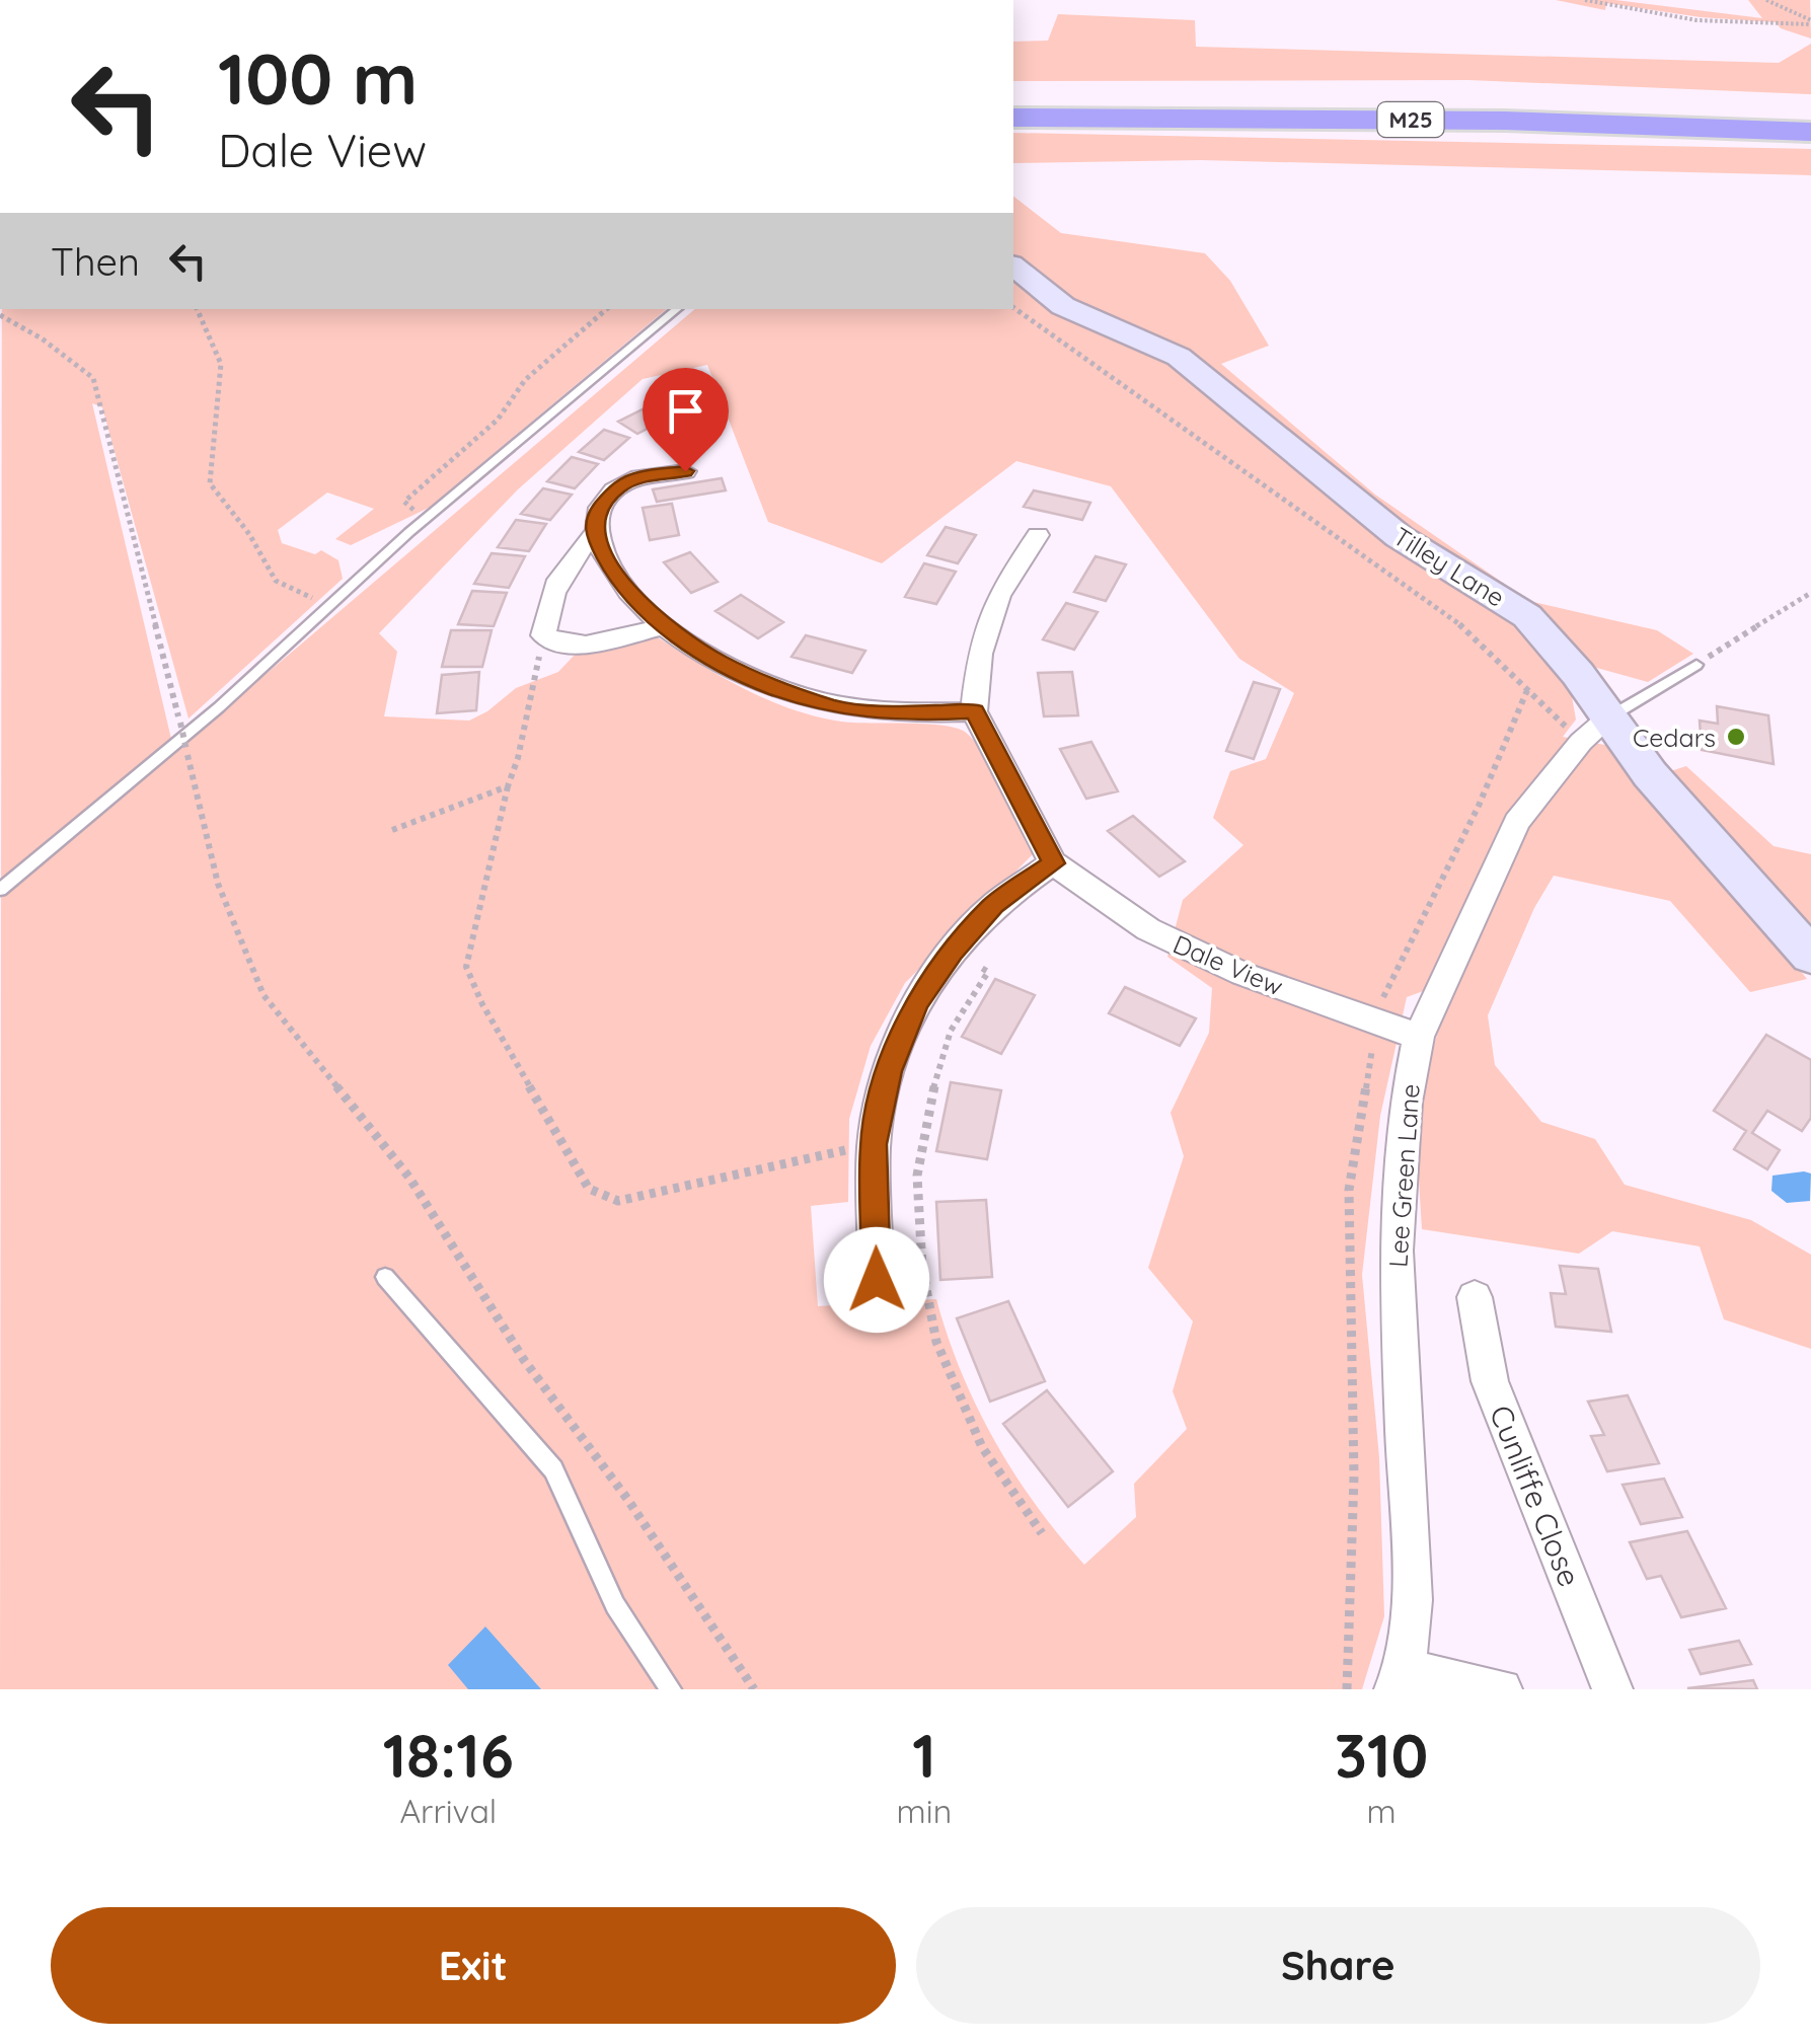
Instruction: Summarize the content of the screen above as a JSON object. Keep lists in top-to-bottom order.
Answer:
{
  "streets": {
    "highway": ["M25"],
    "street": [
      "Tilley Lane",
      "Dale View",
      "Lee Green Lane",
      "Cunliffe Close"
    ]
  },
  "crossings": [
    ["Tilley Lane", "Lee Green Lane"],
    ["Dale View", "Lee Green Lane"]
  ],
  "places": ["Cedars"],
  "page": {
    "turn": ["100 m", "Dale View"],
    "then": "Then",
    "eta": [
      "18:16",
      "Arrival",
      "1",
      "min",
      "310",
      "m"
    ],
    "buttons": ["Exit", "Share"]
  }
}
